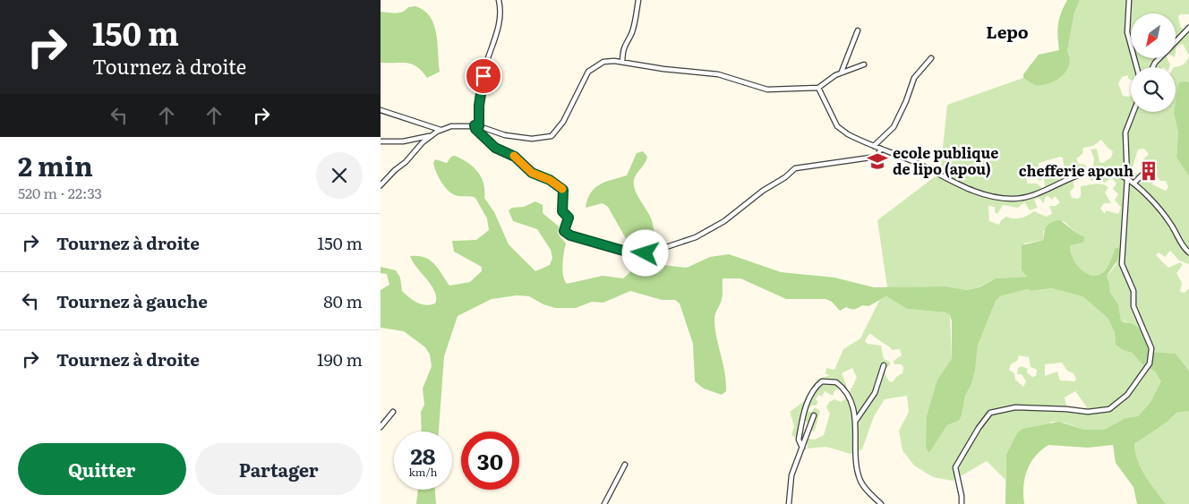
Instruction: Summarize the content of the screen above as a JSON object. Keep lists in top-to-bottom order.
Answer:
{
  "districts": ["Lepo"],
  "places": {
    "school or university": ["ecole publique de lipo (apou)"],
    "building": ["chefferie apouh"]
  },
  "north": "bottom left",
  "page": {
    "turn": ["150 m", "Tournez à droite"],
    "heading": ["2 min", "520 m · 22:33"],
    "list": [
      {
        "name": "Tournez à droite",
        "value": "150 m"
      },
      {
        "name": "Tournez à gauche",
        "value": "80 m"
      },
      {
        "name": "Tournez à droite",
        "value": "190 m"
      }
    ],
    "speed": "28 km/h",
    "limit": "30",
    "buttons": ["Quitter", "Partager"]
  }
}
